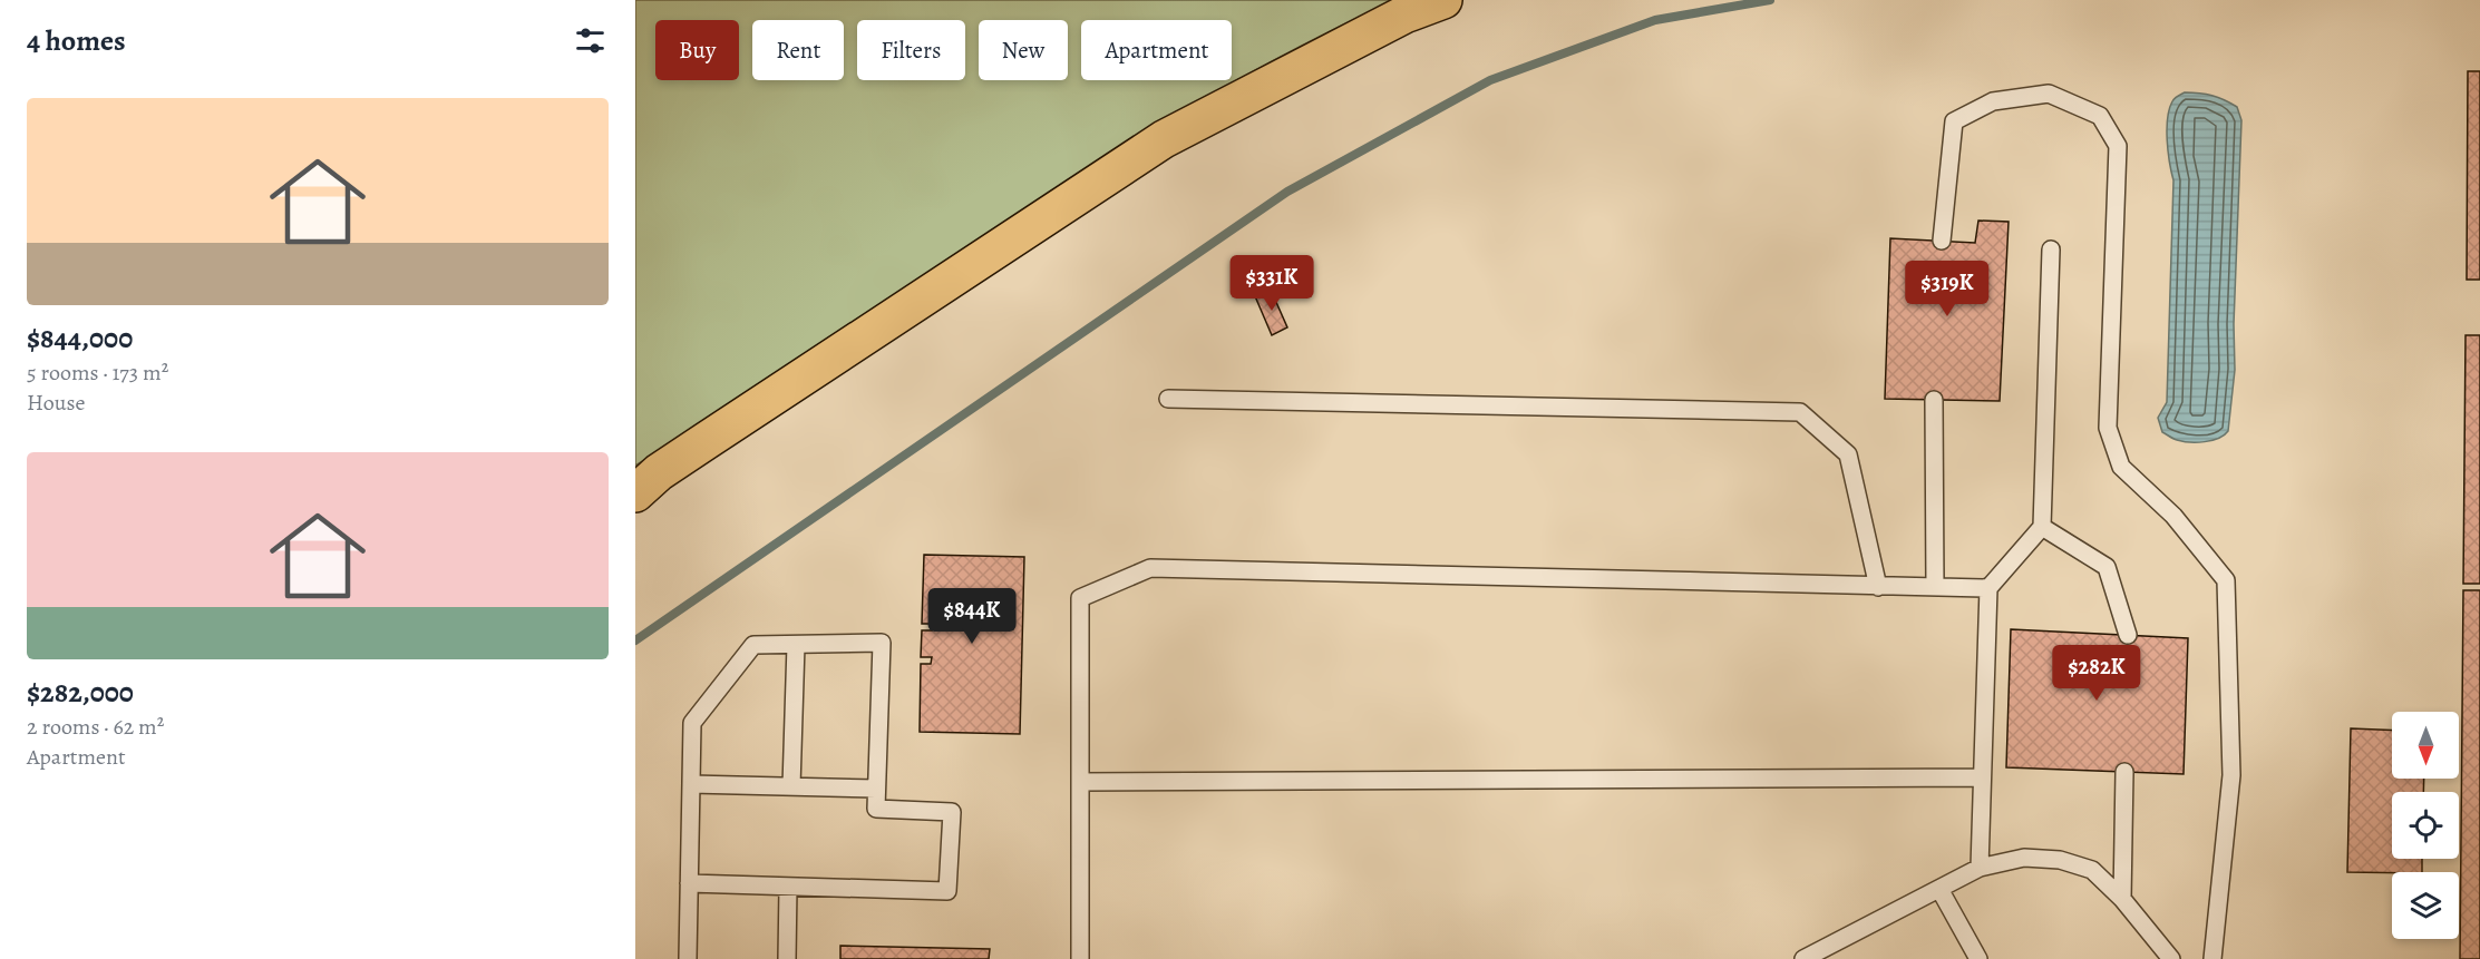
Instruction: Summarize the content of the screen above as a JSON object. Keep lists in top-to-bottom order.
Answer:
{
  "north": "bottom",
  "page": {
    "heading": "4 homes",
    "chip": [
      "Buy",
      "Rent",
      "Filters",
      "New",
      "Apartment"
    ],
    "list": [
      {
        "name": "$844,000",
        "note": "5 rooms · 173 m² · House"
      },
      {
        "name": "$282,000",
        "note": "2 rooms · 62 m² · Apartment"
      }
    ],
    "price": [
      "$331K",
      "$319K",
      "$844K",
      "$282K"
    ]
  }
}
